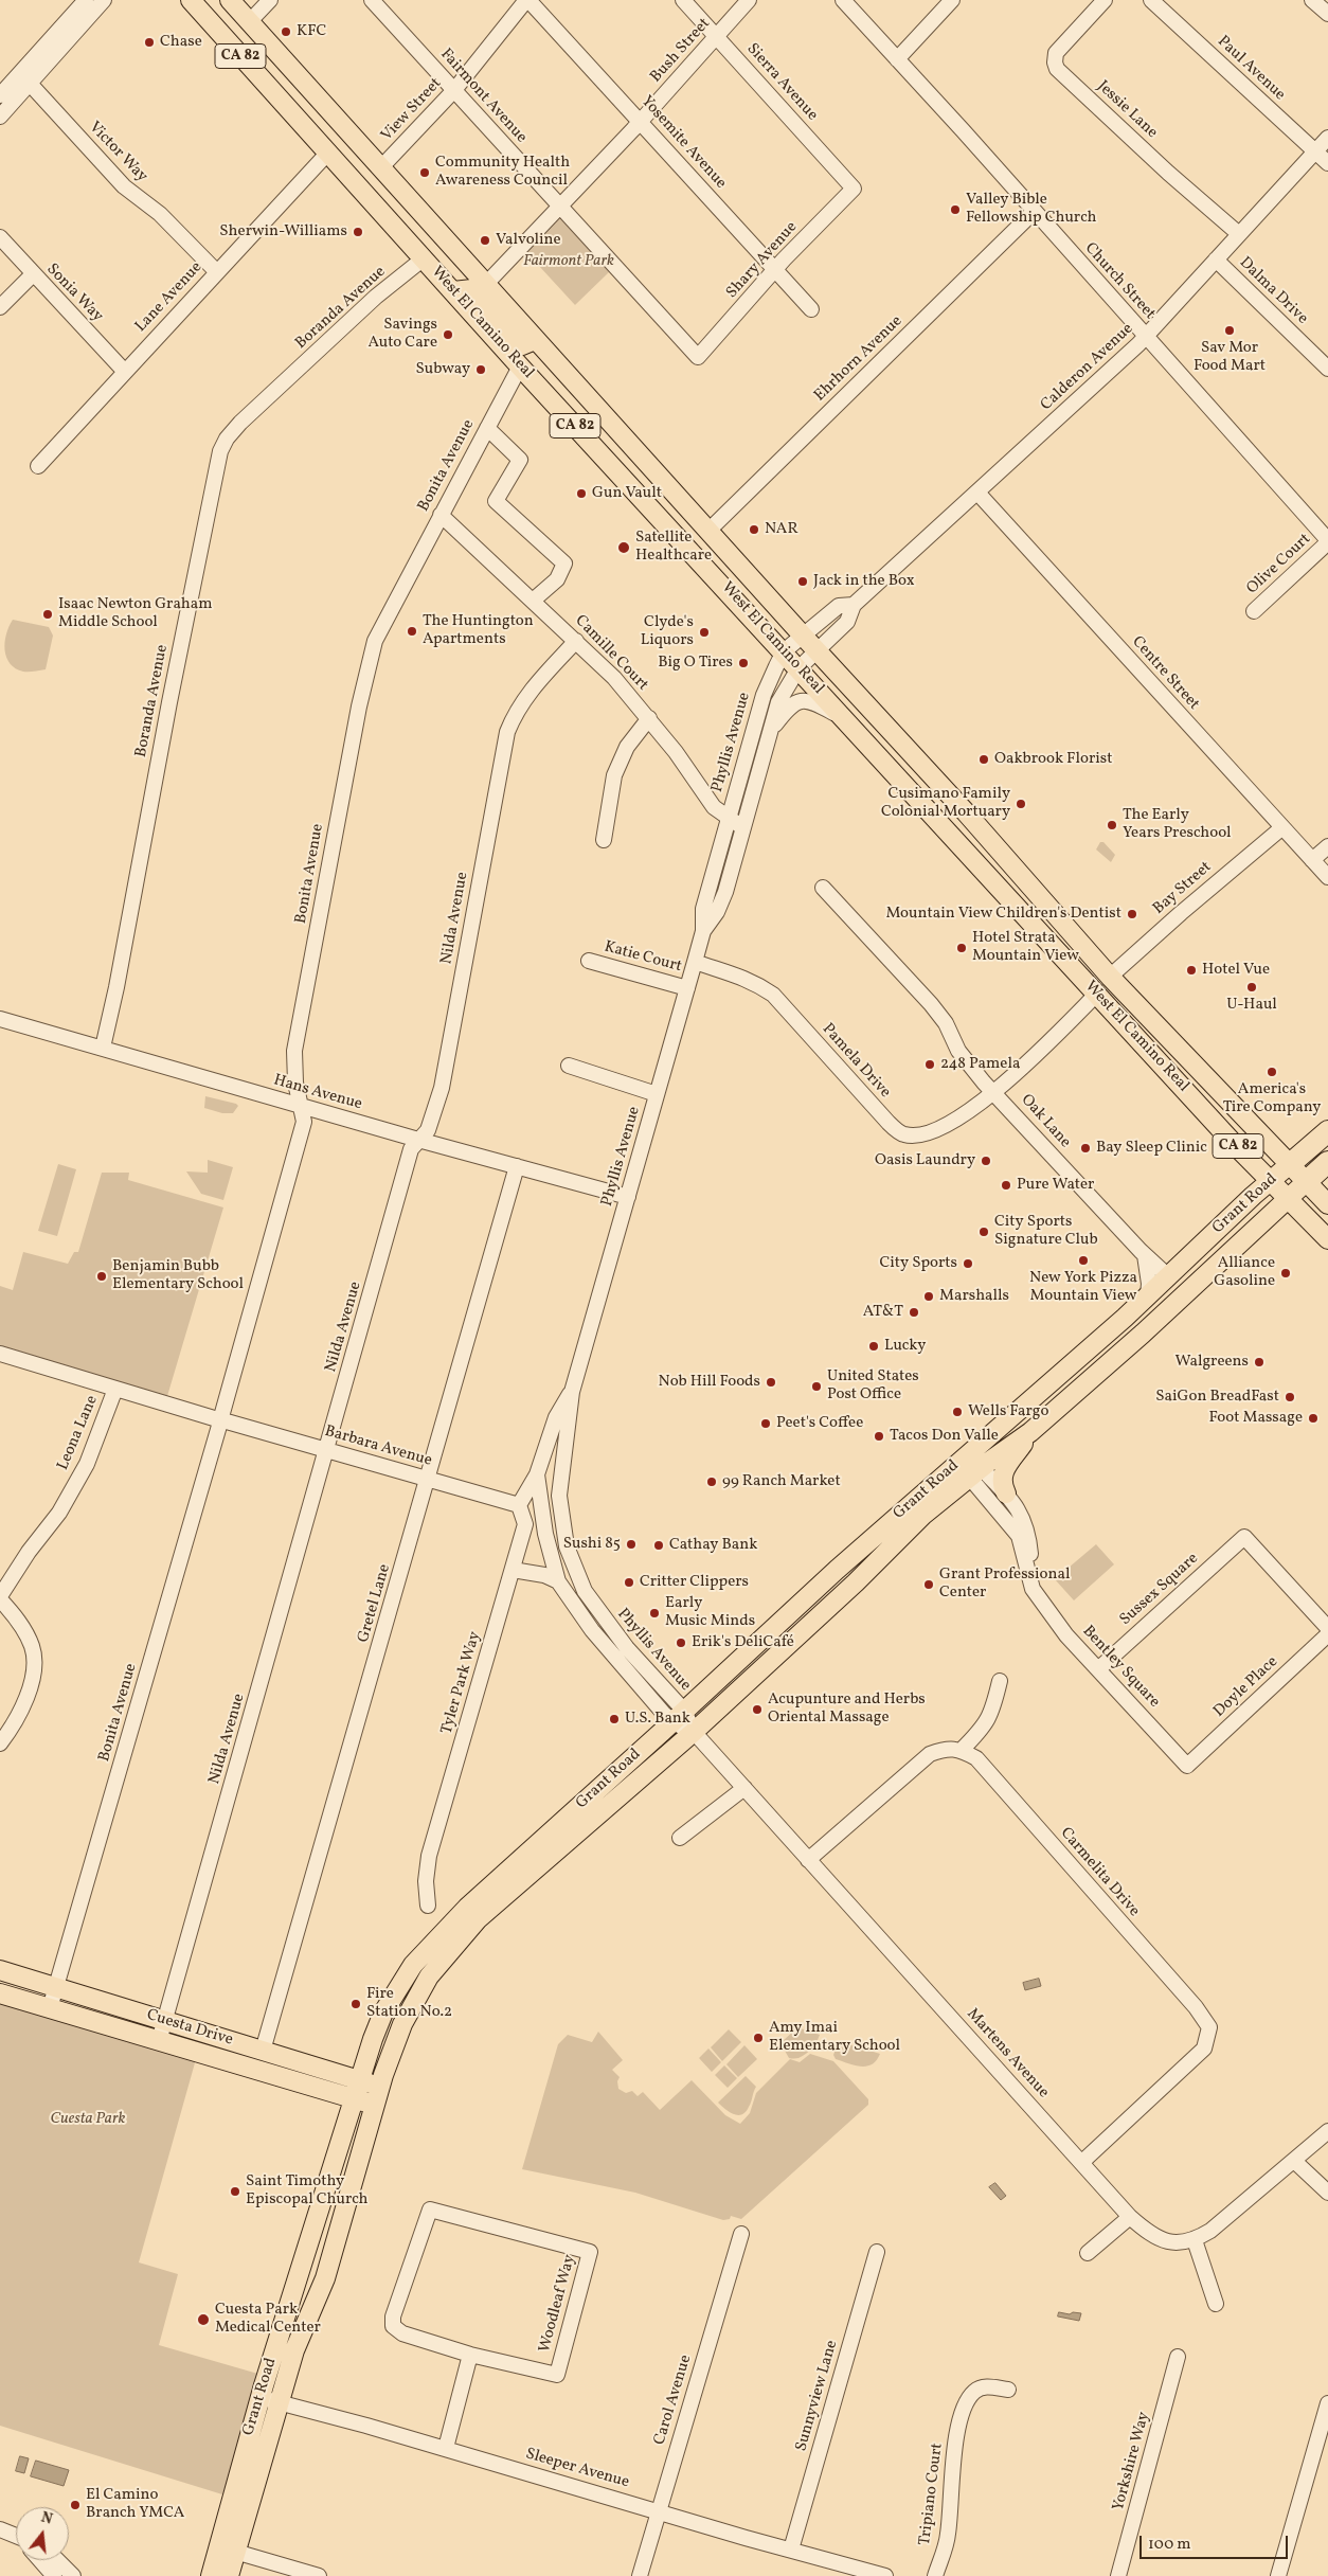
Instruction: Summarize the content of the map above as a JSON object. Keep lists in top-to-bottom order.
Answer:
{
  "streets": {
    "main road": [
      "CA 82",
      "West El Camino Real",
      "Grant Road",
      "Cuesta Drive"
    ],
    "street": [
      "Bush Street",
      "Paul Avenue",
      "Sierra Avenue",
      "Fairmont Avenue",
      "View Street",
      "Jessie Lane",
      "Yosemite Avenue",
      "Victor Way",
      "Shary Avenue",
      "Church Street",
      "Dalma Drive",
      "Sonia Way",
      "Lane Avenue",
      "Boranda Avenue",
      "Ehrhorn Avenue",
      "Calderon Avenue",
      "Bonita Avenue",
      "Olive Court",
      "Camille Court",
      "Centre Street",
      "Phyllis Avenue",
      "Bay Street",
      "Nilda Avenue",
      "Katie Court",
      "Pamela Drive",
      "Hans Avenue",
      "Oak Lane",
      "Leona Lane",
      "Barbara Avenue",
      "Sussex Square",
      "Gretel Lane",
      "Bentley Square",
      "Tyler Park Way",
      "Doyle Place",
      "Carmelita Drive",
      "Martens Avenue",
      "Woodleaf Way",
      "Sunnyview Lane",
      "Carol Avenue",
      "Yorkshire Way",
      "Sleeper Avenue",
      "Tripiano Court"
    ]
  },
  "crossings": [
    ["Bush Street", "Sierra Avenue"],
    ["Bush Street", "Fairmont Avenue"],
    ["Bush Street", "Yosemite Avenue"],
    ["Bush Street", "West El Camino Real"],
    ["CA 82", "West El Camino Real"],
    ["CA 82", "Grant Road"],
    ["Paul Avenue", "Calderon Avenue"],
    ["Sierra Avenue", "Shary Avenue"],
    ["Fairmont Avenue", "View Street"],
    ["Fairmont Avenue", "Shary Avenue"],
    ["View Street", "Yosemite Avenue"],
    ["View Street", "West El Camino Real"],
    ["Jessie Lane", "Calderon Avenue"],
    ["Yosemite Avenue", "Shary Avenue"],
    ["Victor Way", "Lane Avenue"],
    ["Church Street", "Ehrhorn Avenue"],
    ["Church Street", "Calderon Avenue"],
    ["Church Street", "Olive Court"],
    ["Dalma Drive", "Calderon Avenue"],
    ["Sonia Way", "Lane Avenue"],
    ["Lane Avenue", "West El Camino Real"],
    ["Boranda Avenue", "West El Camino Real"],
    ["Boranda Avenue", "Hans Avenue"],
    ["West El Camino Real", "Ehrhorn Avenue"],
    ["West El Camino Real", "Calderon Avenue"],
    ["West El Camino Real", "Bonita Avenue"],
    ["West El Camino Real", "Phyllis Avenue"],
    ["West El Camino Real", "Bay Street"],
    ["West El Camino Real", "Grant Road"],
    ["Calderon Avenue", "Centre Street"],
    ["Calderon Avenue", "Phyllis Avenue"],
    ["Bonita Avenue", "Camille Court"],
    ["Bonita Avenue", "Hans Avenue"],
    ["Bonita Avenue", "Barbara Avenue"],
    ["Bonita Avenue", "Cuesta Drive"],
    ["Camille Court", "Phyllis Avenue"],
    ["Camille Court", "Nilda Avenue"],
    ["Centre Street", "Bay Street"],
    ["Phyllis Avenue", "Katie Court"],
    ["Phyllis Avenue", "Pamela Drive"],
    ["Phyllis Avenue", "Hans Avenue"],
    ["Phyllis Avenue", "Grant Road"],
    ["Phyllis Avenue", "Martens Avenue"],
    ["Nilda Avenue", "Hans Avenue"],
    ["Nilda Avenue", "Barbara Avenue"],
    ["Nilda Avenue", "Cuesta Drive"],
    ["Pamela Drive", "Oak Lane"],
    ["Hans Avenue", "Gretel Lane"],
    ["Oak Lane", "Grant Road"],
    ["Grant Road", "Bentley Square"],
    ["Grant Road", "Cuesta Drive"],
    ["Grant Road", "Martens Avenue"],
    ["Grant Road", "Sleeper Avenue"],
    ["Leona Lane", "Barbara Avenue"],
    ["Barbara Avenue", "Gretel Lane"],
    ["Barbara Avenue", "Tyler Park Way"],
    ["Sussex Square", "Bentley Square"],
    ["Gretel Lane", "Cuesta Drive"],
    ["Bentley Square", "Doyle Place"],
    ["Carmelita Drive", "Martens Avenue"],
    ["Sunnyview Lane", "Sleeper Avenue"],
    ["Carol Avenue", "Sleeper Avenue"]
  ],
  "parks": ["Fairmont Park", "Cuesta Park"],
  "places": [
    "KFC",
    "Chase",
    "Community Health Awareness Council",
    "Valley Bible Fellowship Church",
    "Sherwin-Williams",
    "Valvoline",
    "Sav Mor Food Mart",
    "Savings Auto Care",
    "Subway",
    "Gun Vault",
    "NAR",
    "Satellite Healthcare",
    "Jack in the Box",
    "Isaac Newton Graham Middle School",
    "The Huntington Apartments",
    "Clyde's Liquors",
    "Big O Tires",
    "Oakbrook Florist",
    "Cusimano Family Colonial Mortuary",
    "The Early Years Preschool",
    "Mountain View Children's Dentist",
    "Hotel Strata Mountain View",
    "Hotel Vue",
    "U-Haul",
    "248 Pamela",
    "America's Tire Company",
    "Bay Sleep Clinic",
    "Oasis Laundry",
    "Pure Water",
    "City Sports Signature Club",
    "New York Pizza Mountain View",
    "City Sports",
    "Alliance Gasoline",
    "Benjamin Bubb Elementary School",
    "Marshalls",
    "AT&T",
    "Lucky",
    "Walgreens",
    "Nob Hill Foods",
    "United States Post Office",
    "SaiGon BreadFast",
    "Wells Fargo",
    "Foot Massage",
    "Peet's Coffee",
    "Tacos Don Valle",
    "99 Ranch Market",
    "Sushi 85",
    "Cathay Bank",
    "Critter Clippers",
    "Grant Professional Center",
    "Early Music Minds",
    "Erik's DeliCafé",
    "Acupunture and Herbs Oriental Massage",
    "U.S. Bank",
    "Fire Station No.2",
    "Amy Imai Elementary School",
    "Saint Timothy Episcopal Church",
    "Cuesta Park Medical Center",
    "El Camino Branch YMCA"
  ],
  "scale_bar": "100 m",
  "north": "top"
}
